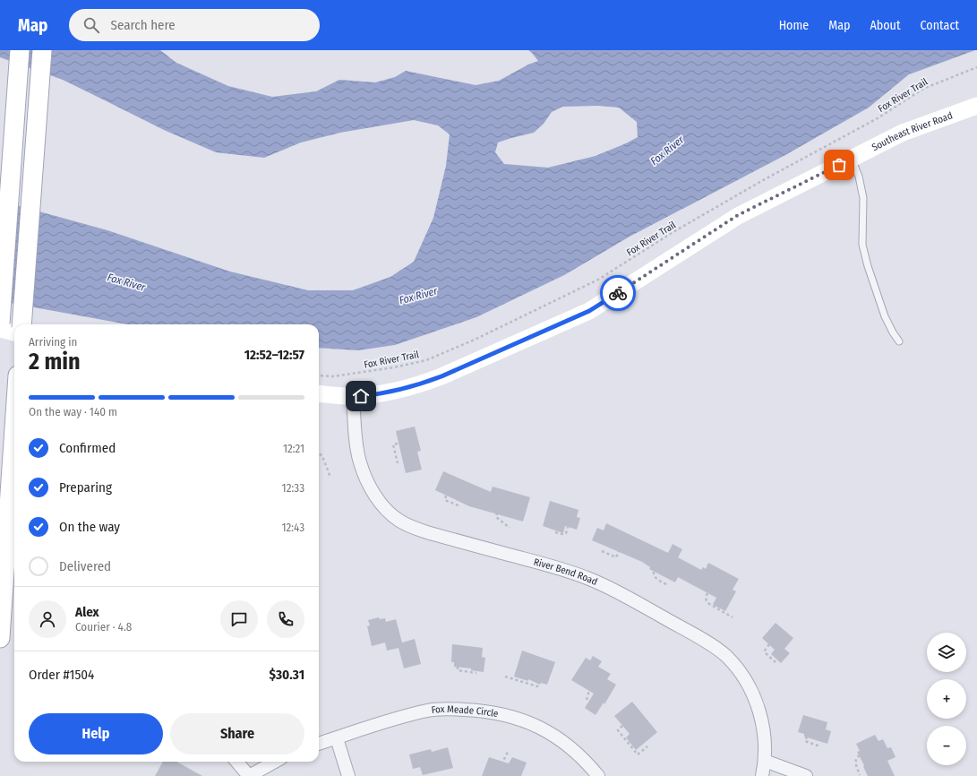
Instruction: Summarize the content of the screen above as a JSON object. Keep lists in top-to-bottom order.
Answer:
{
  "streets": {
    "street": ["Southeast River Road", "River Bend Road", "Fox Meade Circle"],
    "path": ["Fox River Trail"]
  },
  "crossings": [
    ["Southeast River Road", "River Bend Road"]
  ],
  "water": ["Fox River"],
  "page": {
    "header": "Map",
    "search": "Search here",
    "nav": [
      "Home",
      "Map",
      "About",
      "Contact"
    ],
    "heading": ["2 min", "Arriving in", "12:52–12:57"],
    "panel": [
      "Alex",
      "Courier · 4.8",
      "Order #1504",
      "$30.31"
    ],
    "bar": "On the way · 140 m",
    "list": [
      ["Confirmed", "12:21"],
      ["Preparing", "12:33"],
      ["On the way", "12:43"],
      "Delivered"
    ],
    "map_buttons": ["+", "−"],
    "buttons": ["Help", "Share"]
  }
}
